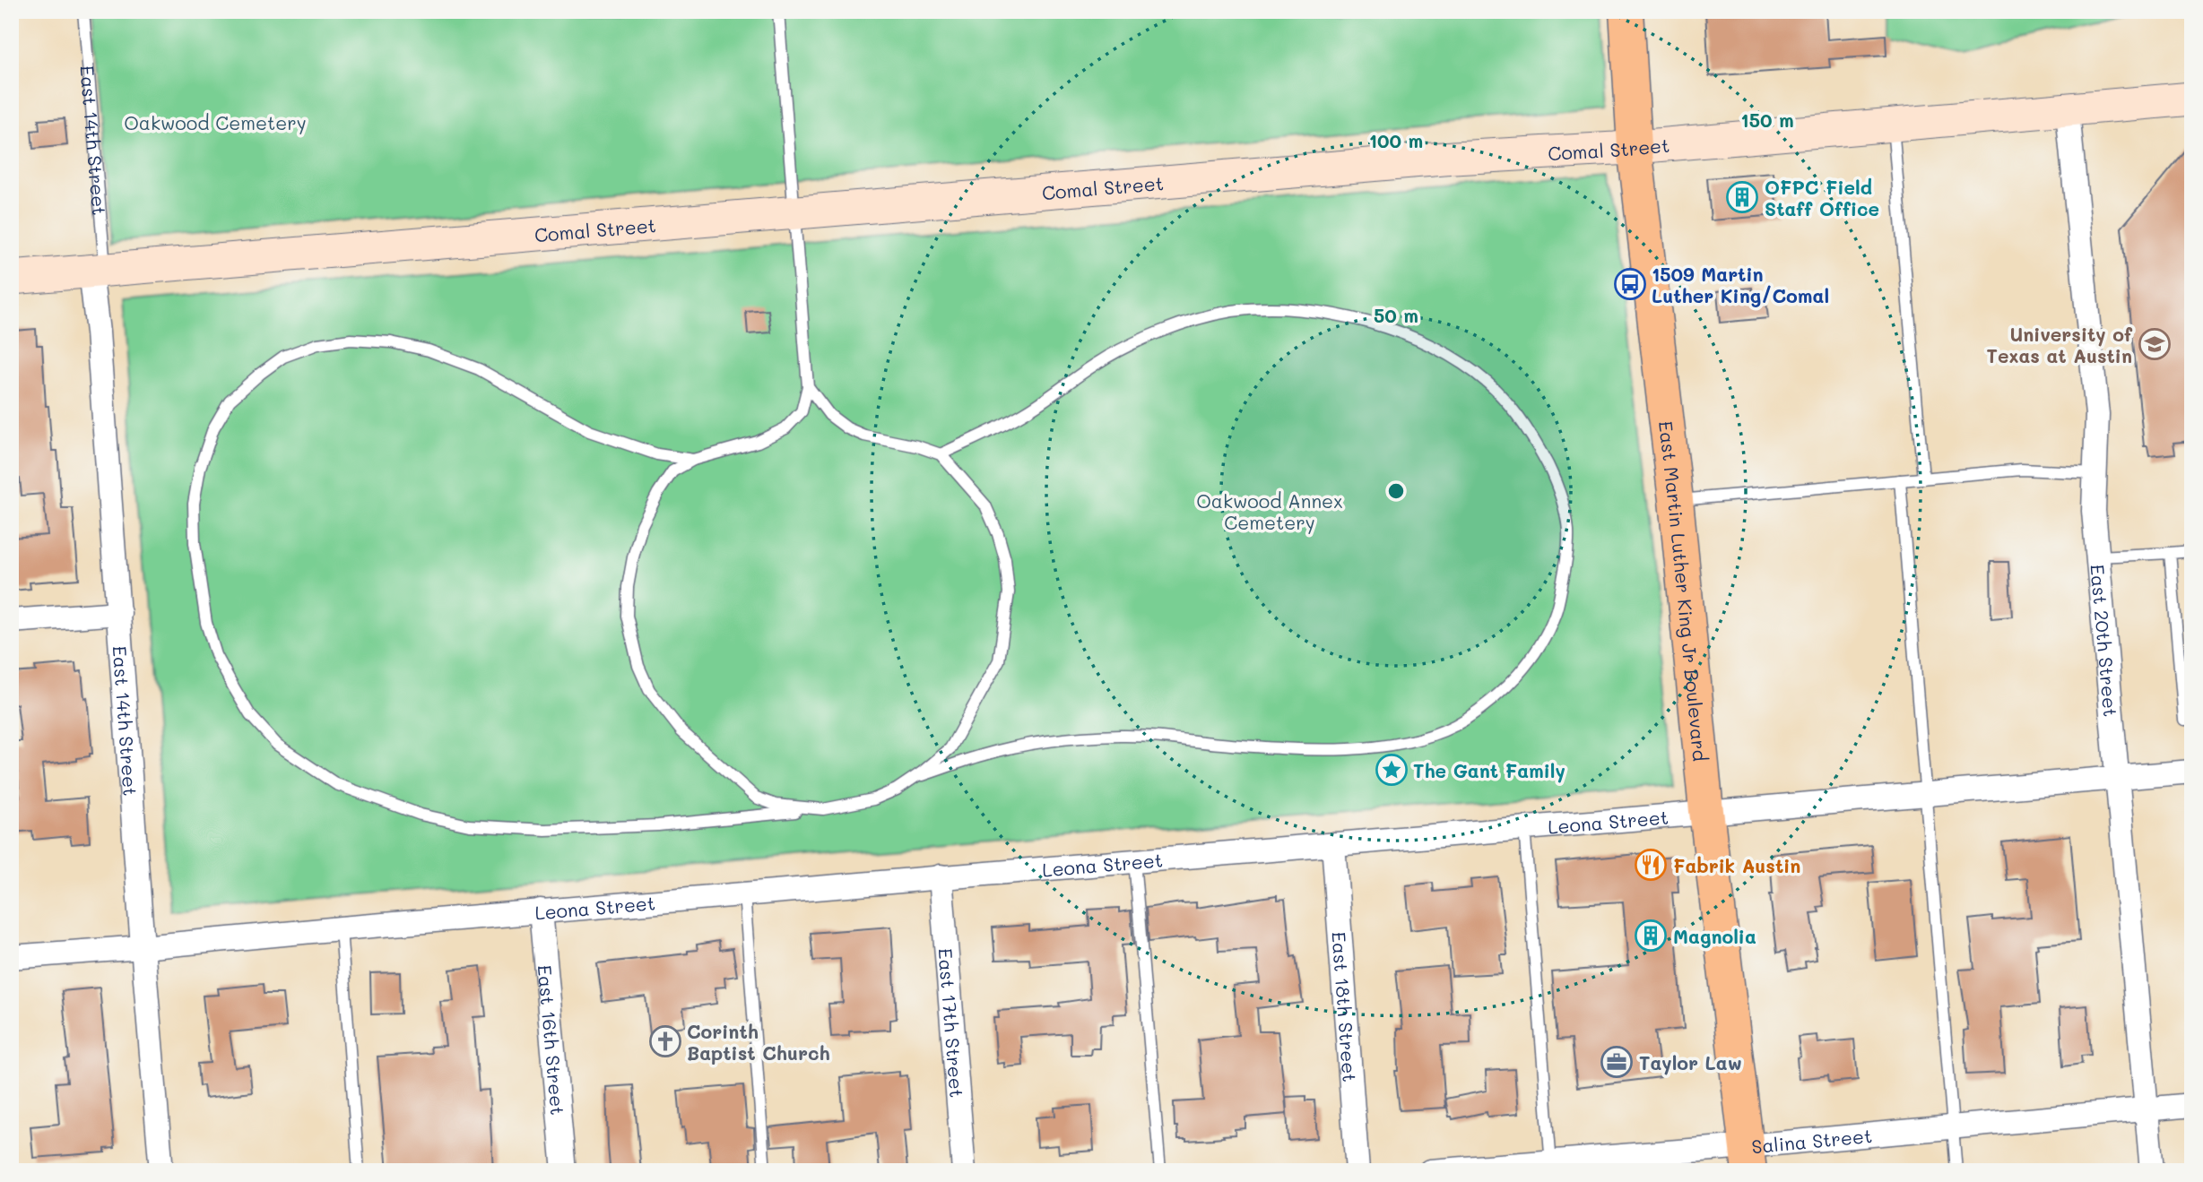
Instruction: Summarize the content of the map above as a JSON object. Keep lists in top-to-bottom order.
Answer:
{
  "streets": {
    "main road": ["East Martin Luther King Jr Boulevard"],
    "street": [
      "East 14th Street",
      "Comal Street",
      "East 20th Street",
      "Leona Street",
      "East 18th Street",
      "East 17th Street",
      "East 16th Street",
      "Salina Street"
    ]
  },
  "crossings": [
    ["East 14th Street", "Comal Street"],
    ["East 14th Street", "Leona Street"],
    ["Comal Street", "East Martin Luther King Jr Boulevard"],
    ["Comal Street", "East 20th Street"],
    ["East Martin Luther King Jr Boulevard", "Leona Street"],
    ["East Martin Luther King Jr Boulevard", "Salina Street"],
    ["East 20th Street", "Leona Street"],
    ["East 20th Street", "Salina Street"],
    ["Leona Street", "East 18th Street"],
    ["Leona Street", "East 17th Street"],
    ["Leona Street", "East 16th Street"]
  ],
  "parks": ["Oakwood Cemetery", "Oakwood Annex Cemetery"],
  "places": {
    "building": ["OFPC Field Staff Office", "Magnolia"],
    "bus stop": ["1509 Martin Luther King/Comal"],
    "school or university": ["University of Texas at Austin"],
    "place": ["The Gant Family"],
    "restaurant": ["Fabrik Austin"],
    "church": ["Corinth Baptist Church"],
    "office": ["Taylor Law"]
  },
  "rings": ["150 m", "100 m", "50 m"]
}
